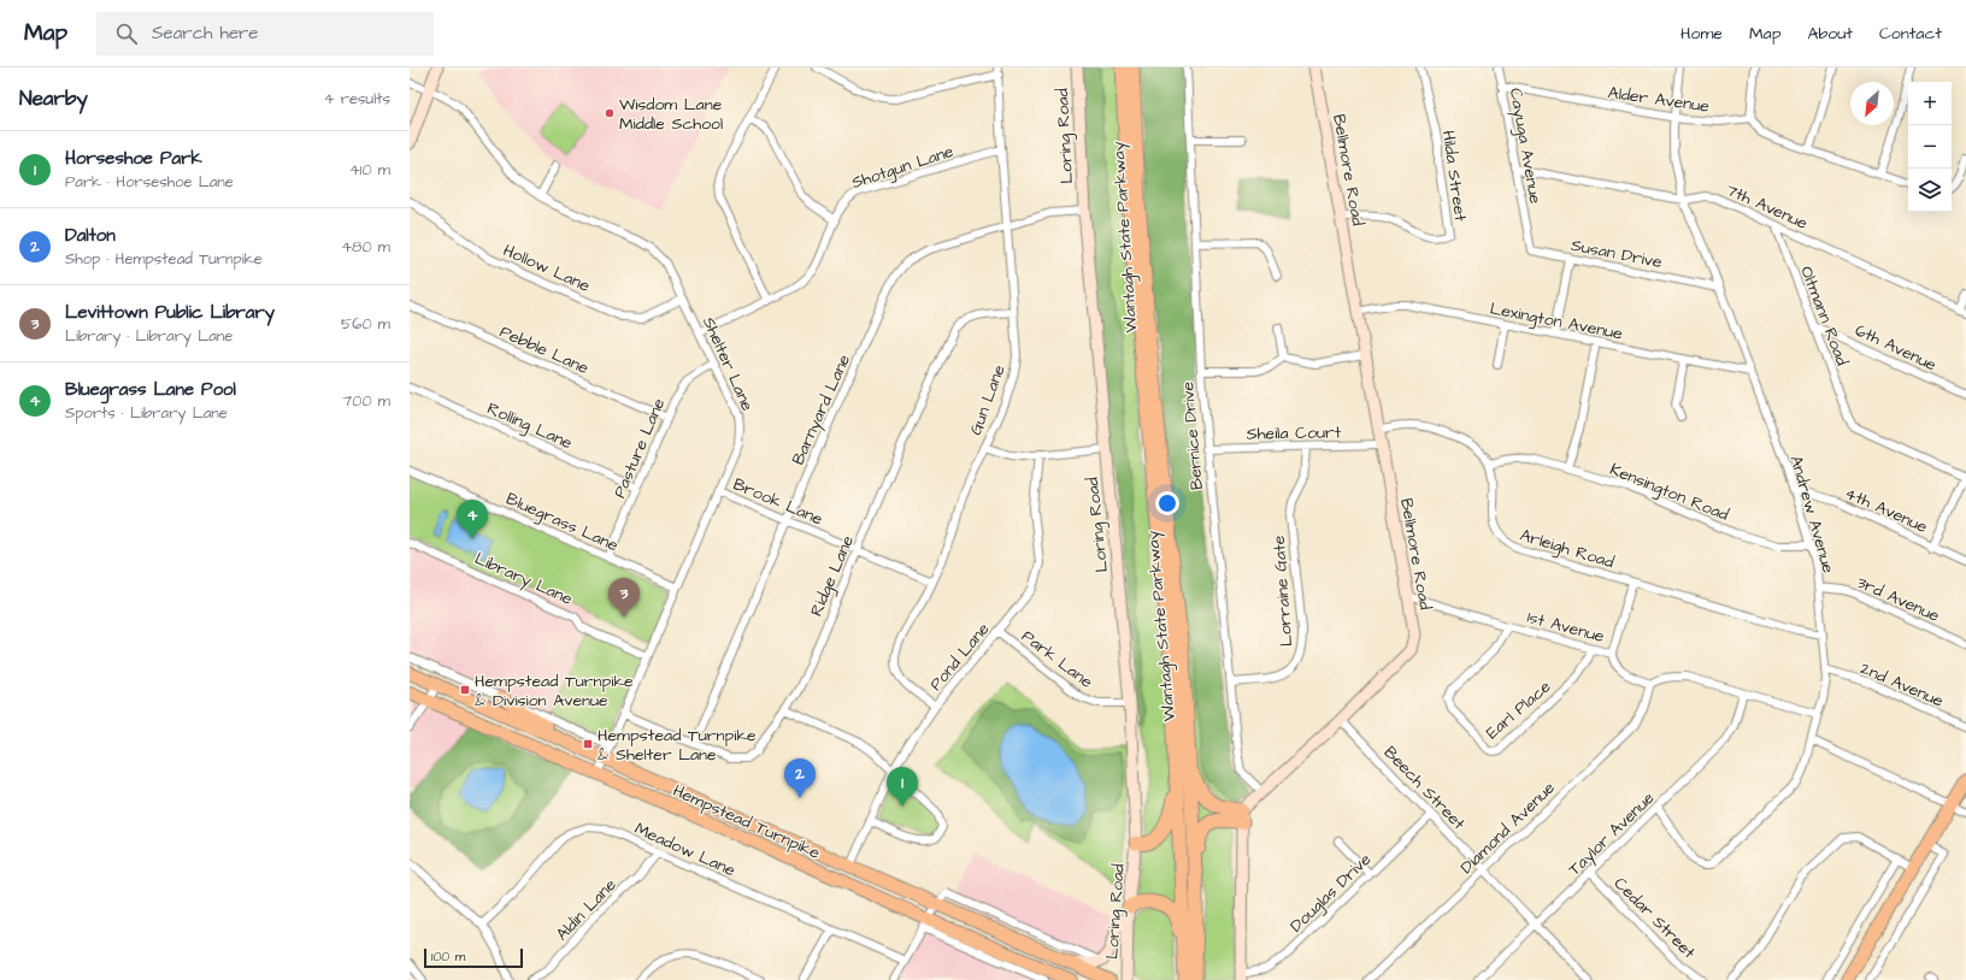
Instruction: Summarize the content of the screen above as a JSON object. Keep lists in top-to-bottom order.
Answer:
{
  "streets": {
    "highway": ["Wantagh State Parkway"],
    "main road": ["Hempstead Turnpike"],
    "street": [
      "Alder Avenue",
      "Loring Road",
      "Cayuga Avenue",
      "Shotgun Lane",
      "Bellmore Road",
      "Hilda Street",
      "7th Avenue",
      "Susan Drive",
      "Hollow Lane",
      "Oltmann Road",
      "Lexington Avenue",
      "6th Avenue",
      "Pebble Lane",
      "Shelter Lane",
      "Gun Lane",
      "Barnyard Lane",
      "Rolling Lane",
      "Sheila Court",
      "Bernice Drive",
      "Pasture Lane",
      "Kensington Road",
      "Brook Lane",
      "4th Avenue",
      "Andrew Avenue",
      "Bluegrass Lane",
      "Arleigh Road",
      "Ridge Lane",
      "Library Lane",
      "Lorraine Gate",
      "3rd Avenue",
      "1st Avenue",
      "Pond Lane",
      "Park Lane",
      "2nd Avenue",
      "Earl Place",
      "Beech Street",
      "Diamond Avenue",
      "Taylor Avenue",
      "Meadow Lane",
      "Douglas Drive",
      "Aldin Lane",
      "Cedar Street"
    ]
  },
  "crossings": [
    ["Alder Avenue", "Cayuga Avenue"],
    ["Alder Avenue", "Andrew Avenue"],
    ["Loring Road", "Barnyard Lane"],
    ["Loring Road", "Park Lane"],
    ["Cayuga Avenue", "7th Avenue"],
    ["Cayuga Avenue", "Susan Drive"],
    ["Shotgun Lane", "Shelter Lane"],
    ["Shotgun Lane", "Gun Lane"],
    ["Bellmore Road", "Hilda Street"],
    ["Bellmore Road", "Lexington Avenue"],
    ["Bellmore Road", "Sheila Court"],
    ["Bellmore Road", "Bernice Drive"],
    ["Bellmore Road", "1st Avenue"],
    ["Bellmore Road", "Beech Street"],
    ["7th Avenue", "Oltmann Road"],
    ["7th Avenue", "Andrew Avenue"],
    ["Susan Drive", "Andrew Avenue"],
    ["Hollow Lane", "Shelter Lane"],
    ["Oltmann Road", "6th Avenue"],
    ["Lexington Avenue", "Andrew Avenue"],
    ["Pebble Lane", "Pasture Lane"],
    ["Shelter Lane", "Pasture Lane"],
    ["Shelter Lane", "Brook Lane"],
    ["Shelter Lane", "Bluegrass Lane"],
    ["Shelter Lane", "Ridge Lane"],
    ["Shelter Lane", "Library Lane"],
    ["Shelter Lane", "Hempstead Turnpike"],
    ["Gun Lane", "Barnyard Lane"],
    ["Gun Lane", "Brook Lane"],
    ["Gun Lane", "Ridge Lane"],
    ["Gun Lane", "Pond Lane"],
    ["Barnyard Lane", "Brook Lane"],
    ["Barnyard Lane", "Ridge Lane"],
    ["Rolling Lane", "Pasture Lane"],
    ["Sheila Court", "Bernice Drive"],
    ["Sheila Court", "Lorraine Gate"],
    ["Bernice Drive", "Lorraine Gate"],
    ["Pasture Lane", "Bluegrass Lane"],
    ["Kensington Road", "Andrew Avenue"],
    ["Kensington Road", "Arleigh Road"],
    ["Brook Lane", "Ridge Lane"],
    ["4th Avenue", "Andrew Avenue"],
    ["Andrew Avenue", "Arleigh Road"],
    ["Andrew Avenue", "3rd Avenue"],
    ["Andrew Avenue", "2nd Avenue"],
    ["Andrew Avenue", "Taylor Avenue"],
    ["1st Avenue", "Earl Place"],
    ["1st Avenue", "Diamond Avenue"],
    ["Pond Lane", "Park Lane"],
    ["Pond Lane", "Hempstead Turnpike"],
    ["Beech Street", "Diamond Avenue"],
    ["Beech Street", "Taylor Avenue"],
    ["Beech Street", "Douglas Drive"],
    ["Taylor Avenue", "Cedar Street"],
    ["Meadow Lane", "Aldin Lane"]
  ],
  "places": {
    "other": ["Wisdom Lane Middle School"],
    "transit": ["Hempstead Turnpike & Division Avenue", "Hempstead Turnpike & Shelter Lane"]
  },
  "scale_bar": "100 m",
  "north": "bottom left",
  "page": {
    "header": "Map",
    "search": "Search here",
    "nav": [
      "Home",
      "Map",
      "About",
      "Contact"
    ],
    "heading": ["Nearby", "4 results"],
    "map_buttons": ["+", "−"],
    "list": [
      {
        "mark": "1",
        "name": "Horseshoe Park",
        "note": "Park · Horseshoe Lane",
        "value": "410 m"
      },
      {
        "mark": "2",
        "name": "Dalton",
        "note": "Shop · Hempstead Turnpike",
        "value": "480 m"
      },
      {
        "mark": "3",
        "name": "Levittown Public Library",
        "note": "Library · Library Lane",
        "value": "560 m"
      },
      {
        "mark": "4",
        "name": "Bluegrass Lane Pool",
        "note": "Sports · Library Lane",
        "value": "700 m"
      }
    ],
    "pins": [
      "4",
      "3",
      "2",
      "1"
    ],
    "scale": "100 m"
  }
}
